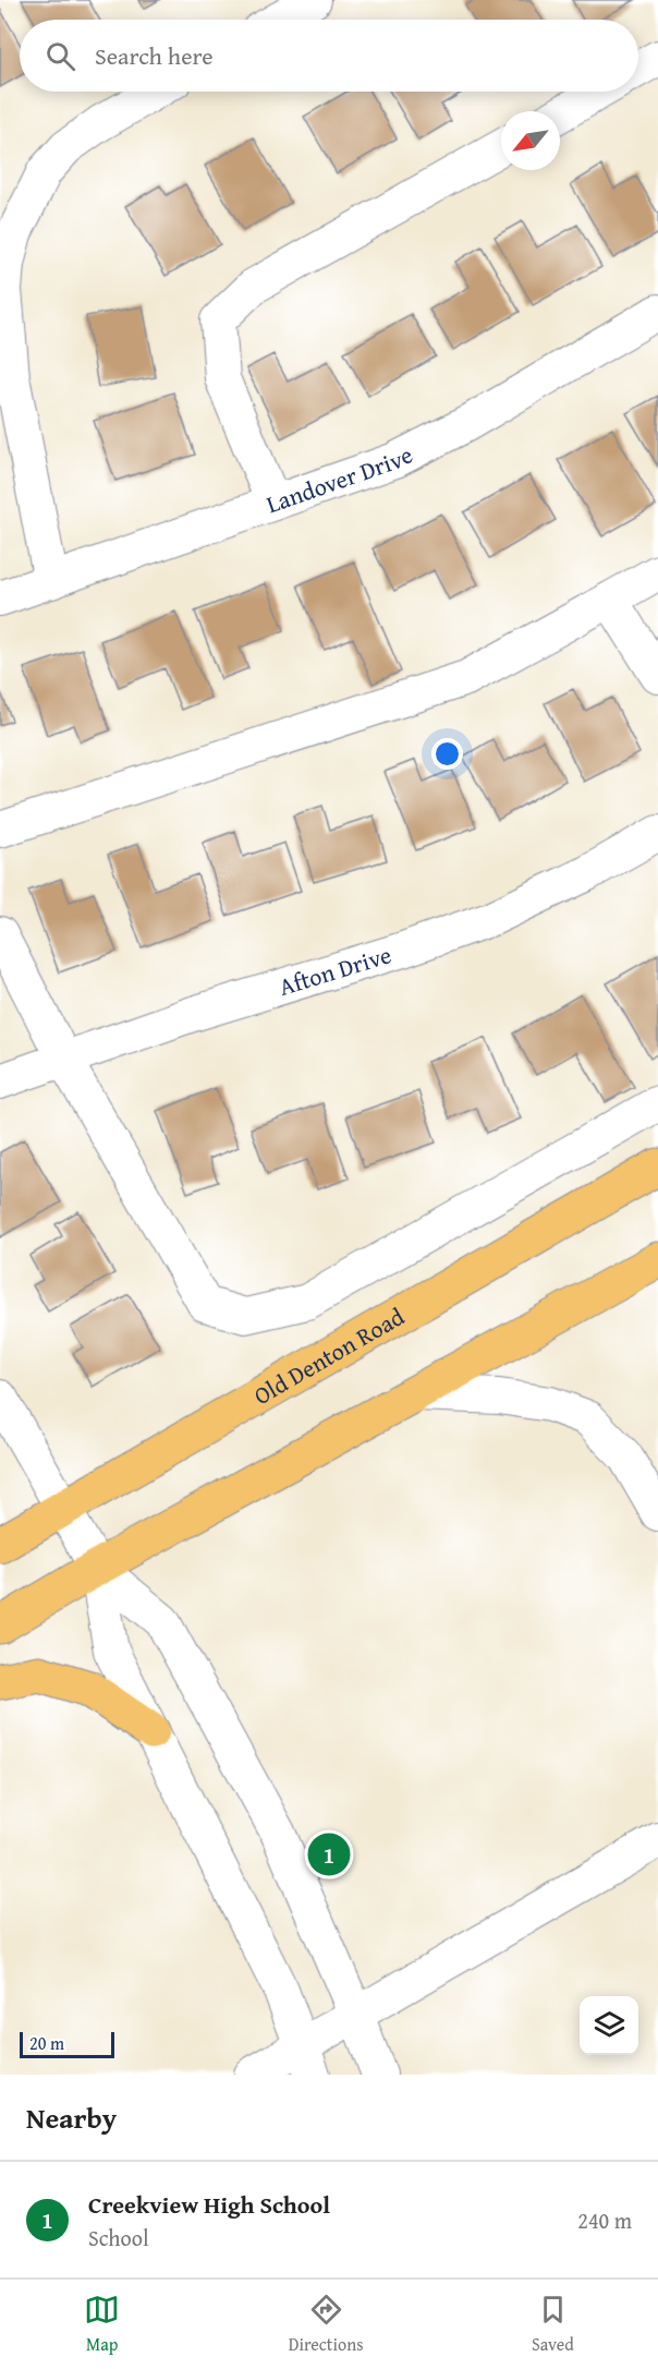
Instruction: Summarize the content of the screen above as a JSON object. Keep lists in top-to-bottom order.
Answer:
{
  "streets": {
    "main road": ["Old Denton Road"],
    "street": ["Landover Drive", "Afton Drive"]
  },
  "scale_bar": "20 m",
  "north": "bottom left",
  "page": {
    "search": "Search here",
    "pins": "1",
    "scale": "20 m",
    "heading": "Nearby",
    "list": [
      {
        "mark": "1",
        "name": "Creekview High School",
        "note": "School",
        "value": "240 m"
      }
    ],
    "nav": ["Map", "Directions", "Saved"]
  }
}
